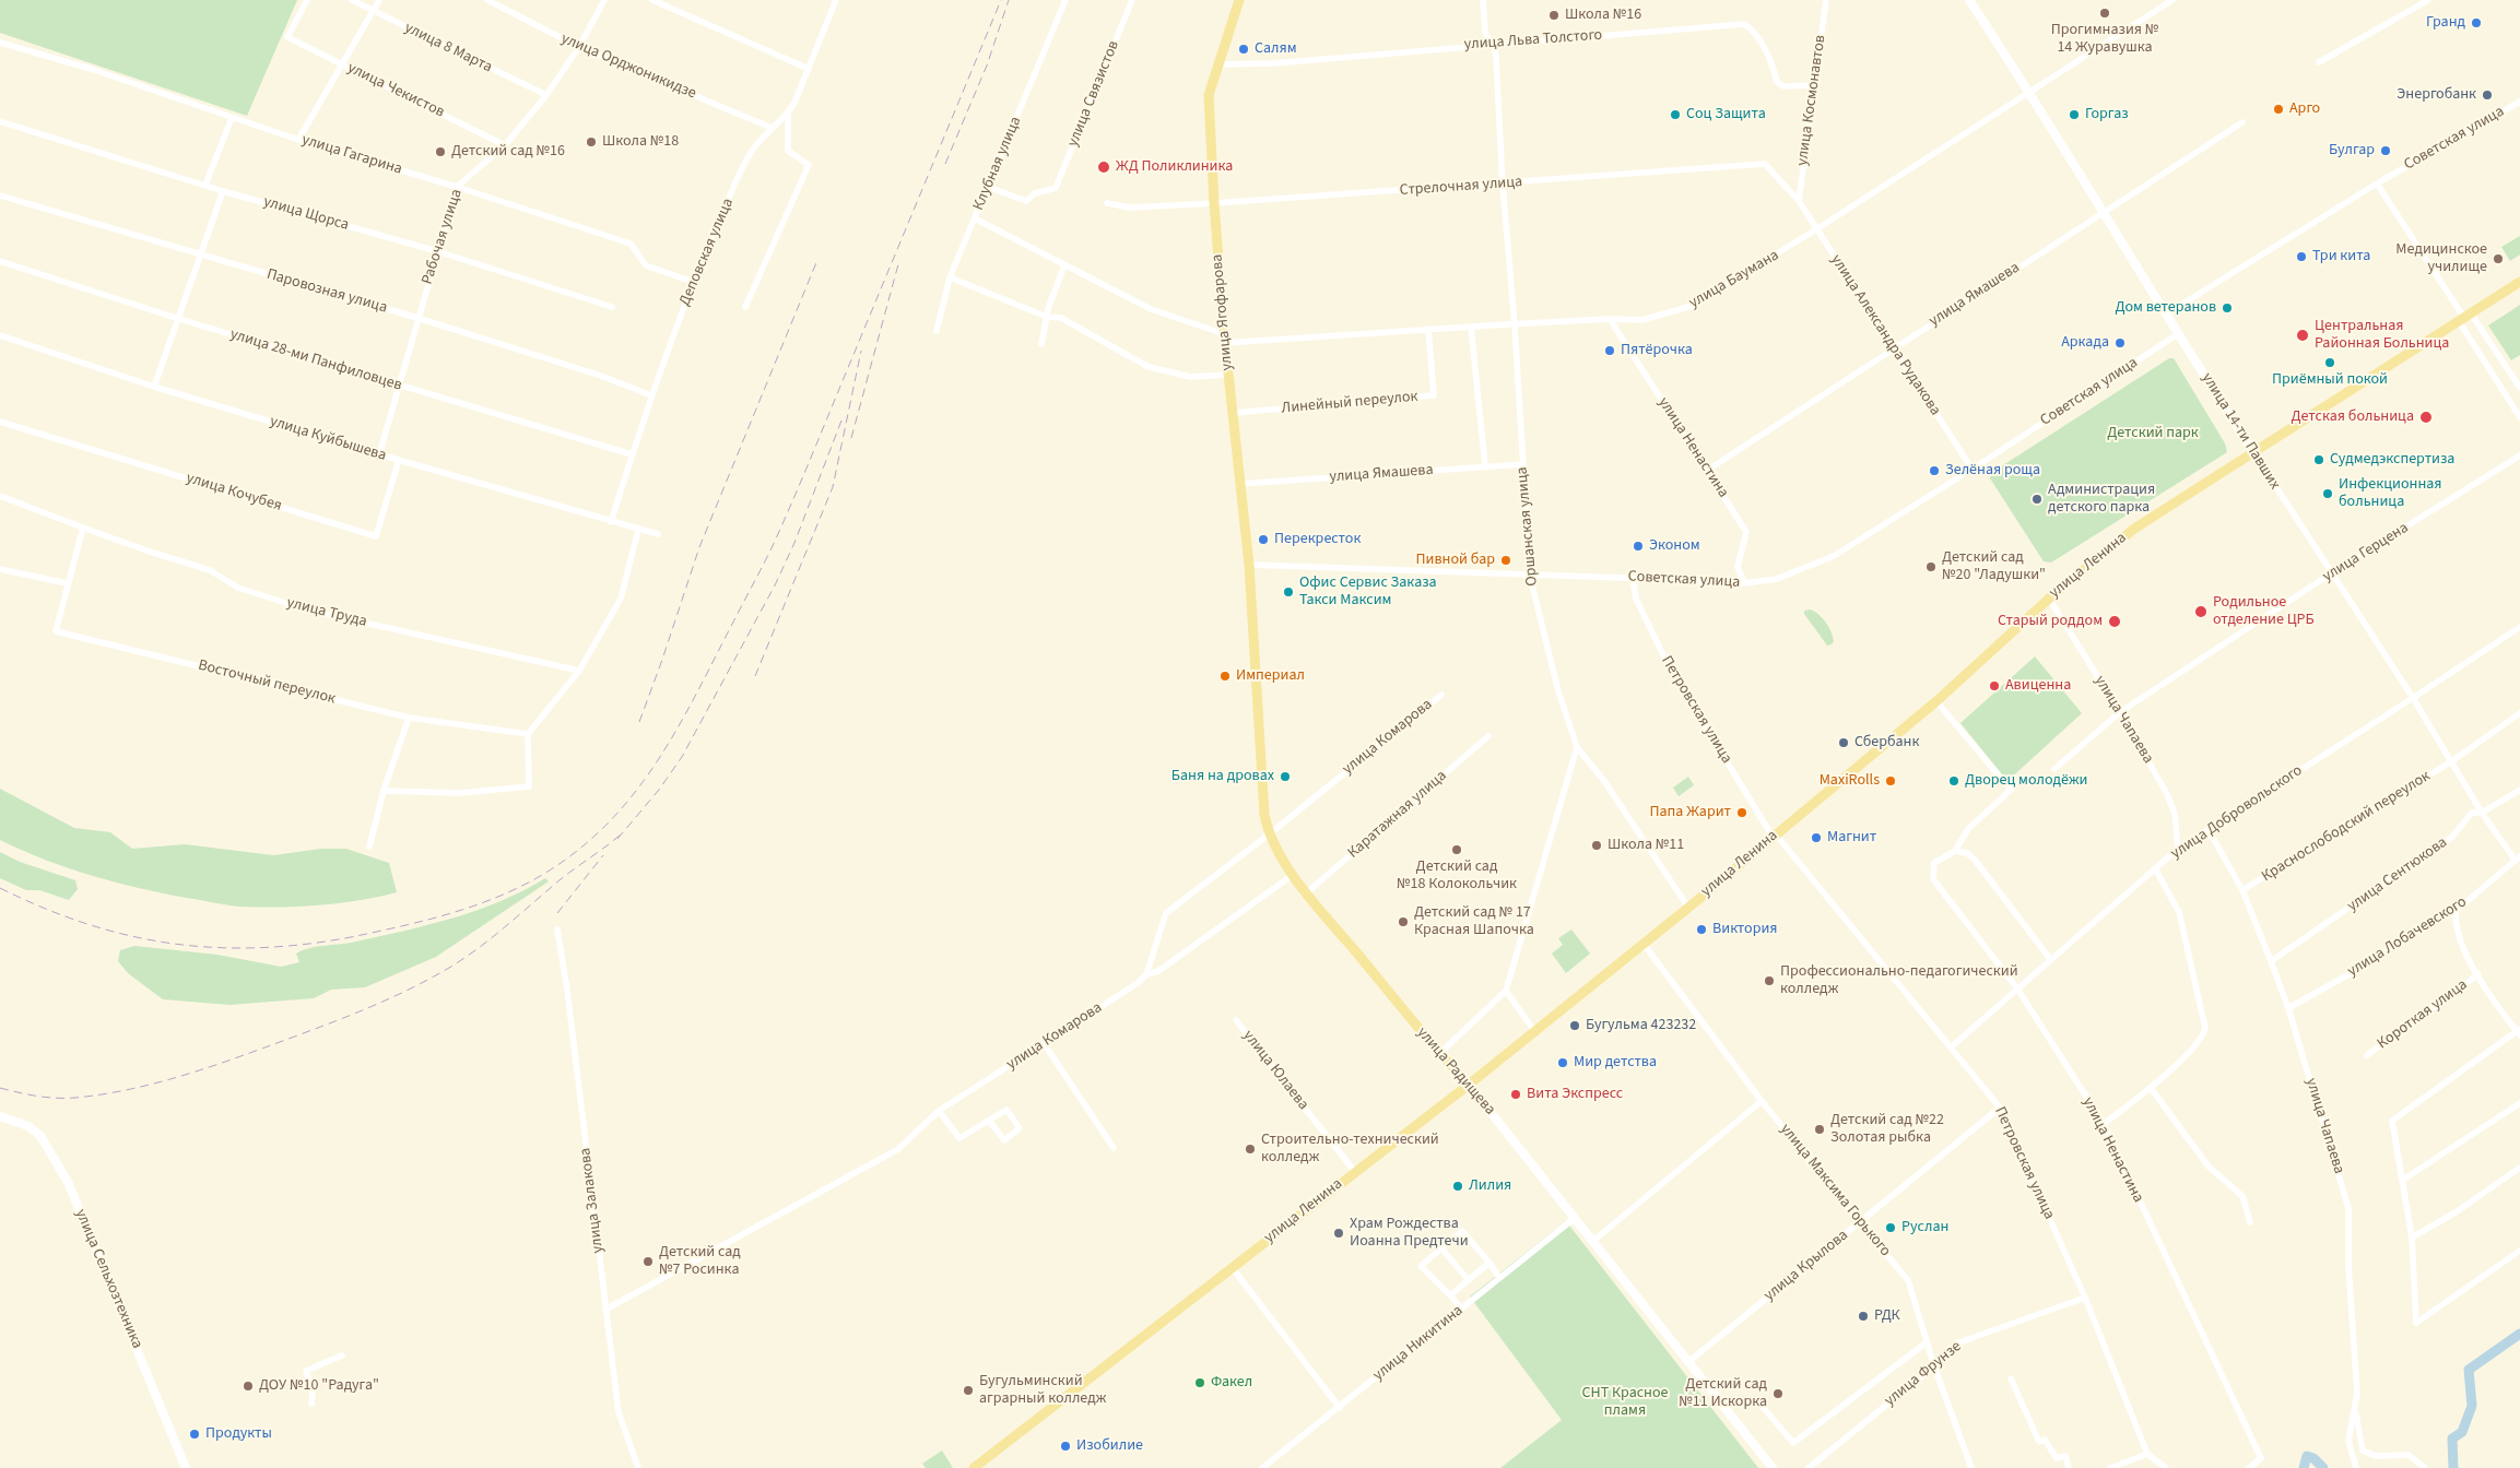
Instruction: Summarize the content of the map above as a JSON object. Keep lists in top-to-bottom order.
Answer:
{
  "streets": {
    "main road": ["улица Ягофарова", "улица Ленина", "улица Радищева"],
    "street": [
      "улица Льва Толстого",
      "улица 8 Марта",
      "улица Орджоникидзе",
      "улица Чекистов",
      "улица Связистов",
      "улица Космонавтов",
      "Советская улица",
      "улица Гагарина",
      "Клубная улица",
      "Стрелочная улица",
      "улица Щорса",
      "Рабочая улица",
      "Деповская улица",
      "улица Баумана",
      "Паровозная улица",
      "улица Ямашева",
      "улица Александра Рудакова",
      "улица 28-ми Панфиловцев",
      "Линейный переулок",
      "улица 14-ти Павших",
      "улица Куйбышева",
      "улица Ненастина",
      "улица Кочубея",
      "Оршанская улица",
      "улица Герцена",
      "улица Труда",
      "Восточный переулок",
      "Петровская улица",
      "улица Чапаева",
      "улица Комарова",
      "улица Добровольского",
      "Каратажная улица",
      "Краснослободский переулок",
      "улица Сентюкова",
      "улица Лобачевского",
      "Короткая улица",
      "улица Юлаева",
      "улица Максима Горького",
      "улица Залакова",
      "улица Крылова",
      "улица Сельхозтехника",
      "улица Никитина",
      "улица Фрунзе"
    ]
  },
  "crossings": [
    ["улица Льва Толстого", "улица Космонавтов"],
    ["улица Льва Толстого", "улица Ягофарова"],
    ["улица Льва Толстого", "Оршанская улица"],
    ["улица 8 Марта", "Рабочая улица"],
    ["улица Орджоникидзе", "Рабочая улица"],
    ["улица Орджоникидзе", "Деповская улица"],
    ["улица Чекистов", "Рабочая улица"],
    ["улица Связистов", "Клубная улица"],
    ["улица Космонавтов", "Стрелочная улица"],
    ["улица Космонавтов", "улица Александра Рудакова"],
    ["Советская улица", "улица Ягофарова"],
    ["Советская улица", "улица Александра Рудакова"],
    ["Советская улица", "улица 14-ти Павших"],
    ["Советская улица", "улица Ненастина"],
    ["Советская улица", "Оршанская улица"],
    ["Советская улица", "Петровская улица"],
    ["улица Гагарина", "Рабочая улица"],
    ["улица Гагарина", "Деповская улица"],
    ["Стрелочная улица", "улица Ягофарова"],
    ["Стрелочная улица", "улица Александра Рудакова"],
    ["Стрелочная улица", "Оршанская улица"],
    ["улица Щорса", "Рабочая улица"],
    ["Рабочая улица", "Паровозная улица"],
    ["Рабочая улица", "улица 28-ми Панфиловцев"],
    ["Рабочая улица", "улица Куйбышева"],
    ["Деповская улица", "Паровозная улица"],
    ["Деповская улица", "улица 28-ми Панфиловцев"],
    ["Деповская улица", "улица Куйбышева"],
    ["улица Баумана", "улица Ягофарова"],
    ["улица Баумана", "улица Александра Рудакова"],
    ["улица Баумана", "Линейный переулок"],
    ["улица Баумана", "улица 14-ти Павших"],
    ["улица Баумана", "улица Ненастина"],
    ["улица Баумана", "Оршанская улица"],
    ["улица Ямашева", "улица Ягофарова"],
    ["улица Ямашева", "улица Александра Рудакова"],
    ["улица Ямашева", "улица 14-ти Павших"],
    ["улица Ямашева", "улица Ненастина"],
    ["улица Ямашева", "Оршанская улица"],
    ["улица Ягофарова", "Линейный переулок"],
    ["улица Ягофарова", "улица Радищева"],
    ["улица 14-ти Павших", "улица Герцена"],
    ["улица 14-ти Павших", "улица Ленина"],
    ["улица 14-ти Павших", "улица Добровольского"],
    ["улица 14-ти Павших", "Краснослободский переулок"],
    ["улица 14-ти Павших", "улица Сентюкова"],
    ["улица 14-ти Павших", "улица Лобачевского"],
    ["улица Куйбышева", "улица Кочубея"],
    ["улица Ненастина", "улица Добровольского"],
    ["улица Герцена", "улица Чапаева"],
    ["улица Ленина", "Петровская улица"],
    ["улица Ленина", "улица Чапаева"],
    ["улица Ленина", "улица Юлаева"],
    ["улица Ленина", "улица Радищева"],
    ["улица Ленина", "улица Максима Горького"],
    ["Петровская улица", "улица Добровольского"],
    ["Петровская улица", "улица Крылова"],
    ["Петровская улица", "улица Фрунзе"],
    ["улица Чапаева", "улица Добровольского"],
    ["улица Чапаева", "Краснослободский переулок"],
    ["улица Чапаева", "улица Сентюкова"],
    ["улица Чапаева", "улица Лобачевского"],
    ["улица Комарова", "улица Радищева"],
    ["улица Комарова", "улица Залакова"],
    ["Каратажная улица", "улица Радищева"],
    ["улица Радищева", "улица Крылова"],
    ["улица Радищева", "улица Никитина"],
    ["улица Максима Горького", "улица Крылова"],
    ["улица Максима Горького", "улица Фрунзе"]
  ],
  "parks": ["Детский парк", "СНТ Красное пламя"],
  "places": [
    "Прогимназия № 14 Журавушка",
    "Школа №16",
    "Гранд",
    "Салям",
    "Энергобанк",
    "Арго",
    "Соц Защита",
    "Горгаз",
    "Школа №18",
    "Булгар",
    "Детский сад №16",
    "ЖД Поликлиника",
    "Три кита",
    "Медицинское училище",
    "Дом ветеранов",
    "Центральная Районная Больница",
    "Аркада",
    "Пятёрочка",
    "Приёмный покой",
    "Детская больница",
    "Судмедэкспертиза",
    "Зелёная роща",
    "Инфекционная больница",
    "Администрация детского парка",
    "Перекресток",
    "Эконом",
    "Пивной бар",
    "Детский сад №20 \"Ладушки\"",
    "Офис Сервис Заказа Такси Максим",
    "Родильное отделение ЦРБ",
    "Старый роддом",
    "Империал",
    "Авиценна",
    "Сбербанк",
    "Баня на дровах",
    "MaxiRolls",
    "Дворец молодёжи",
    "Папа Жарит",
    "Магнит",
    "Школа №11",
    "Детский сад №18 Колокольчик",
    "Детский сад № 17 Красная Шапочка",
    "Виктория",
    "Профессионально-педагогический колледж",
    "Бугульма 423232",
    "Мир детства",
    "Вита Экспресс",
    "Детский сад №22 Золотая рыбка",
    "Строительно-технический колледж",
    "Лилия",
    "Руслан",
    "Храм Рождества Иоанна Предтечи",
    "Детский сад №7 Росинка",
    "РДК",
    "Факел",
    "ДОУ №10 \"Радуга\"",
    "Бугульминский аграрный колледж",
    "Детский сад №11 Искорка",
    "Продукты",
    "Изобилие"
  ]
}
